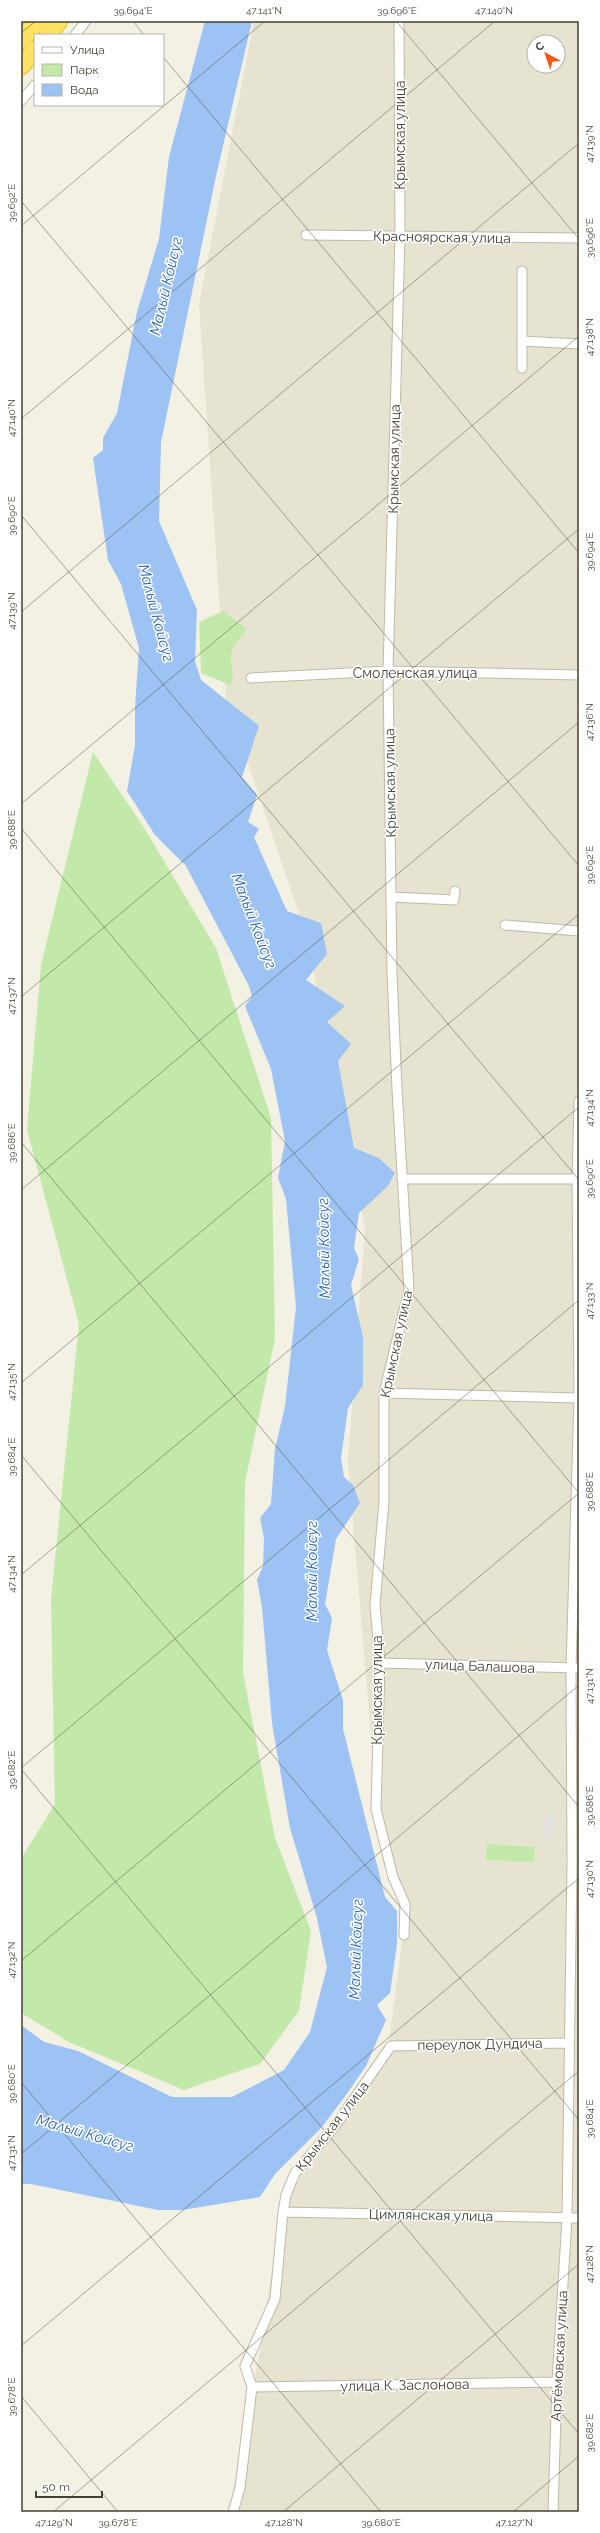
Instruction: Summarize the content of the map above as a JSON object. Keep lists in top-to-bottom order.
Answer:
{
  "streets": {
    "street": [
      "Крымская улица",
      "Красноярская улица",
      "Смоленская улица",
      "улица Балашова",
      "переулок Дундича",
      "Цимлянская улица",
      "Артёмовская улица",
      "улица К. Заслонова"
    ]
  },
  "crossings": [
    ["Крымская улица", "Красноярская улица"],
    ["Крымская улица", "Смоленская улица"],
    ["Крымская улица", "улица Балашова"],
    ["Крымская улица", "переулок Дундича"],
    ["Крымская улица", "Цимлянская улица"],
    ["Крымская улица", "улица К. Заслонова"],
    ["улица Балашова", "Артёмовская улица"],
    ["переулок Дундича", "Артёмовская улица"],
    ["Цимлянская улица", "Артёмовская улица"],
    ["Артёмовская улица", "улица К. Заслонова"]
  ],
  "water": ["Малый Койсуг"],
  "legend": ["Улица", "Парк", "Вода"],
  "scale_bar": "50 m",
  "north": "top left",
  "coordinates": [
    "39.694°E",
    "47.141°N",
    "39.696°E",
    "47.140°N",
    "47.139°N",
    "39.692°E",
    "47.138°N",
    "39.690°E",
    "47.136°N",
    "39.688°E",
    "47.137°N",
    "47.134°N",
    "39.686°E",
    "47.133°N",
    "47.135°N",
    "39.684°E",
    "47.131°N",
    "39.682°E",
    "47.130°N",
    "47.132°N",
    "39.680°E",
    "47.128°N",
    "39.678°E",
    "47.129°N",
    "47.127°N"
  ]
}
